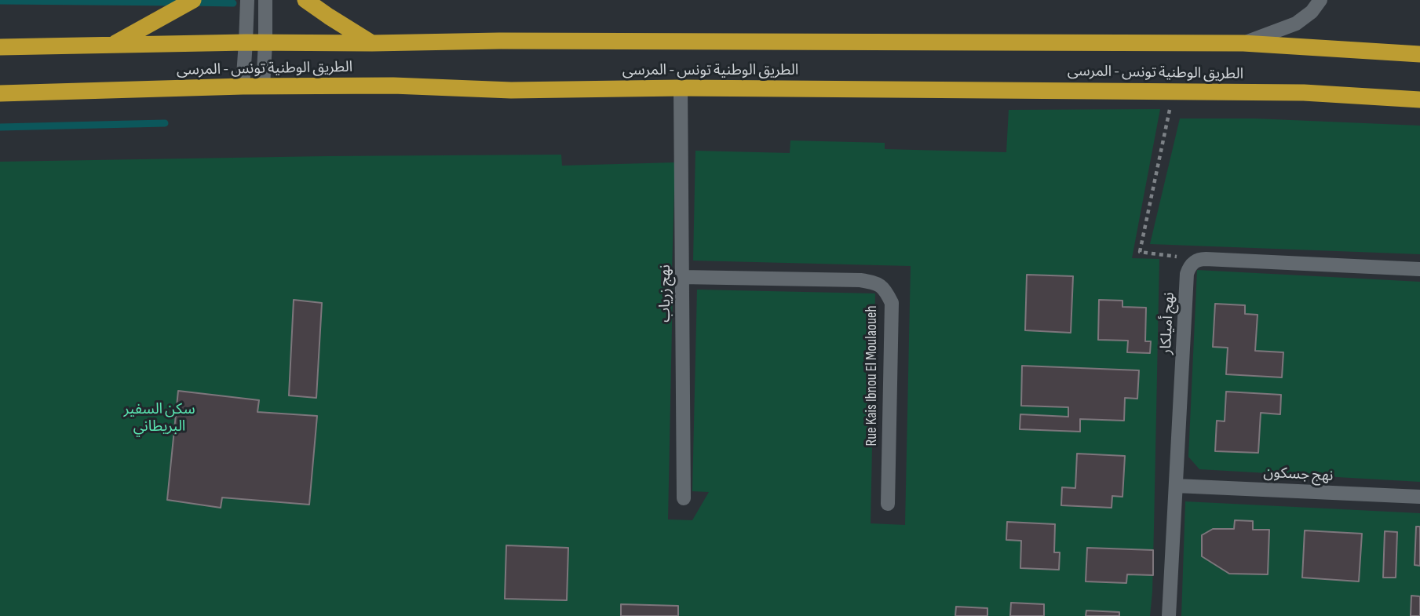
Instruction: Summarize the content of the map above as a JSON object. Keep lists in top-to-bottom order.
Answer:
{
  "streets": {
    "highway": ["الطريق الوطنية تونس - المرسى"],
    "street": [
      "نهج زرياب",
      "نهج أميلكار",
      "Rue Kais Ibnou El Moulaoueh",
      "نهج جسكون"
    ]
  },
  "crossings": [
    ["الطريق الوطنية تونس - المرسى", "نهج زرياب"],
    ["نهج زرياب", "Rue Kais Ibnou El Moulaoueh"],
    ["نهج أميلكار", "نهج جسكون"]
  ],
  "parks": ["سكن السفير البريطاني"]
}
